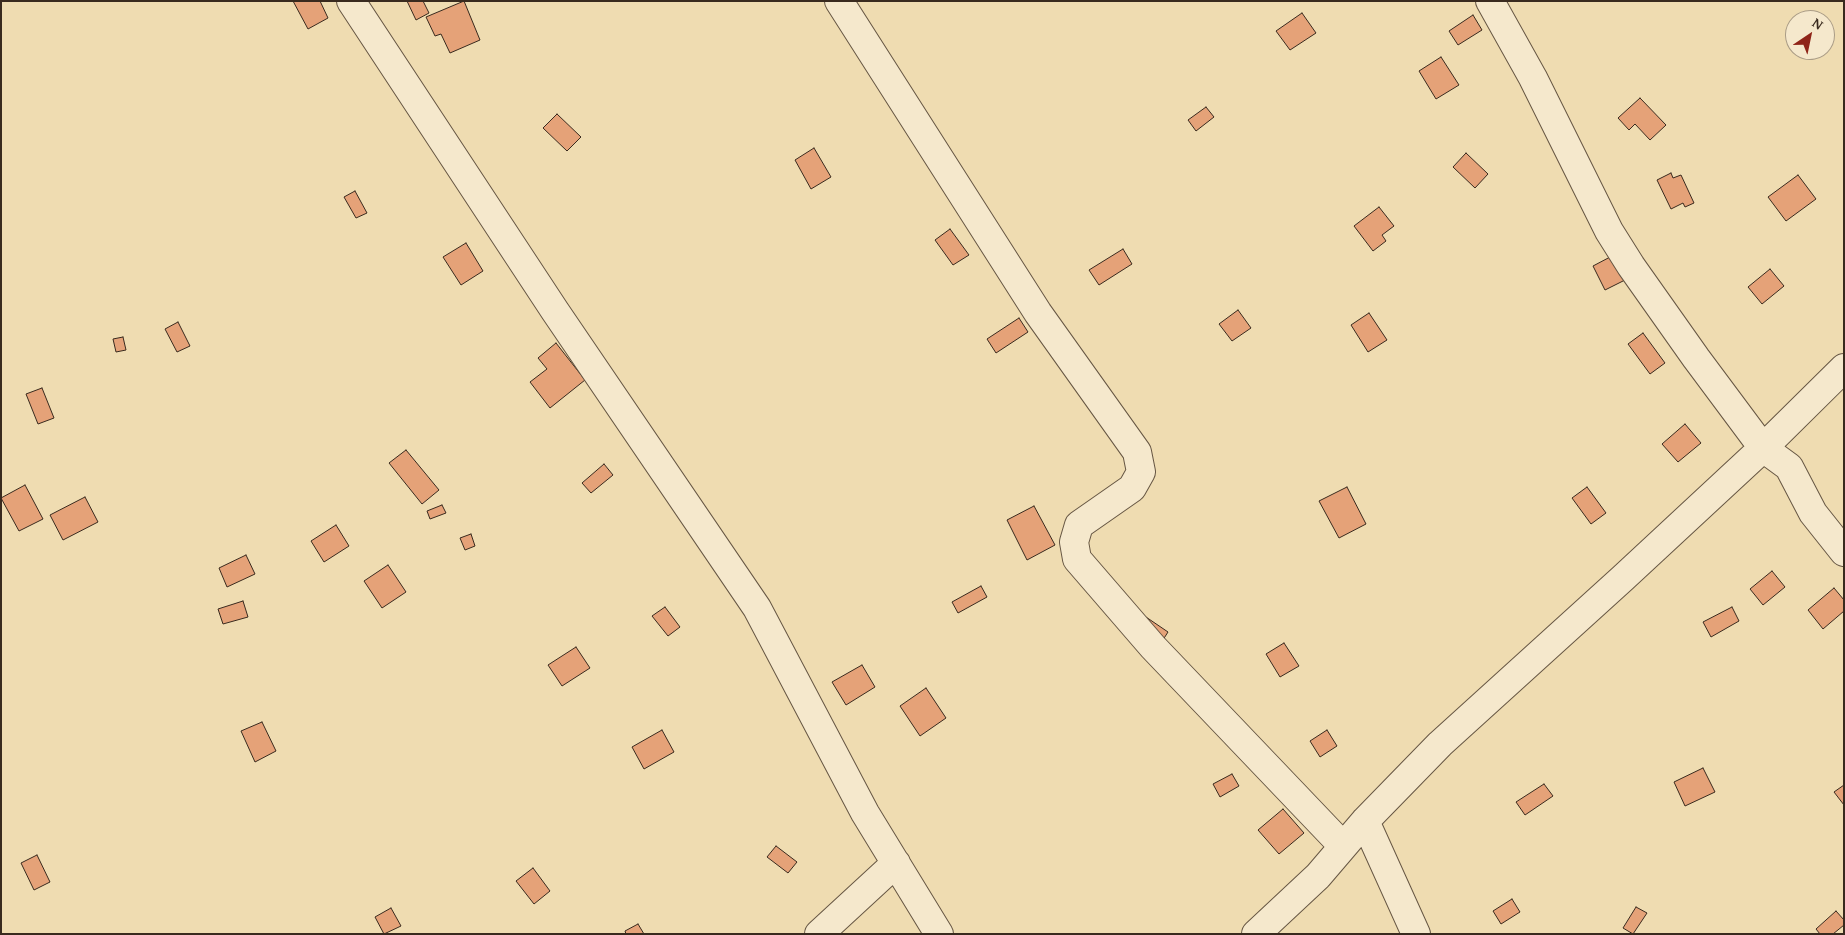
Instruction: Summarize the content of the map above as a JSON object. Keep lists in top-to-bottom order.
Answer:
{
  "north": "top right"
}
